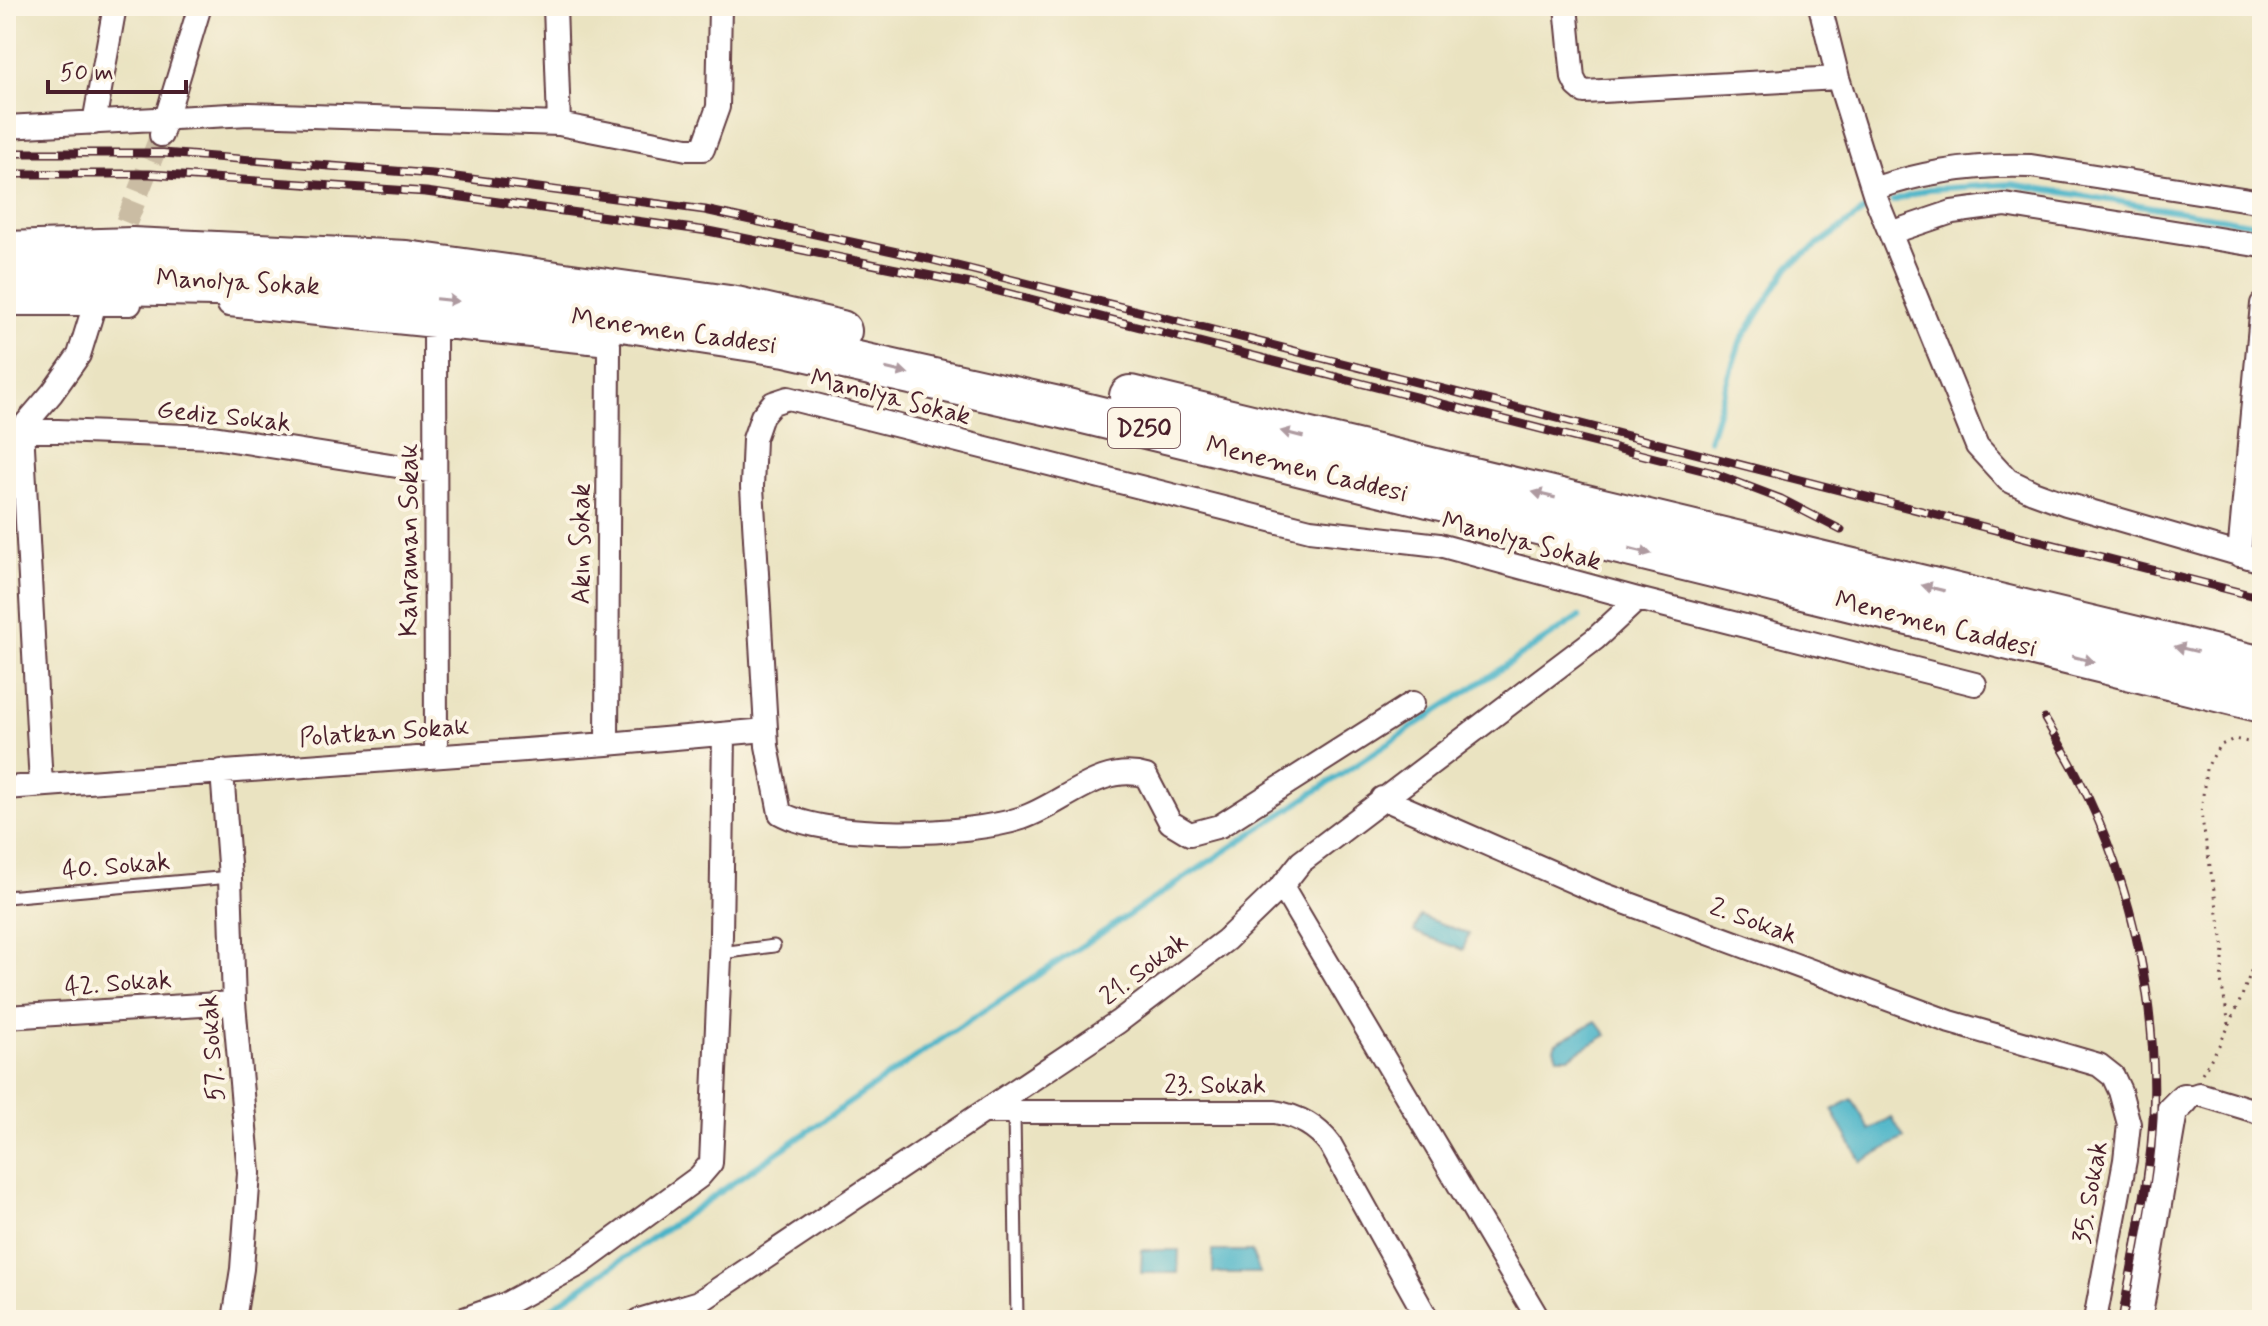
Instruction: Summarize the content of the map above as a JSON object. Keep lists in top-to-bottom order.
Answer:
{
  "streets": {
    "highway": ["Menemen Caddesi", "D250"],
    "street": [
      "Manolya Sokak",
      "Gediz Sokak",
      "Kahraman Sokak",
      "Akın Sokak",
      "Polatkan Sokak",
      "2. Sokak",
      "21. Sokak",
      "42. Sokak",
      "57. Sokak",
      "23. Sokak",
      "35. Sokak"
    ],
    "lane": ["40. Sokak"]
  },
  "crossings": [
    ["Manolya Sokak", "Kahraman Sokak"],
    ["Manolya Sokak", "Akın Sokak"],
    ["Manolya Sokak", "Polatkan Sokak"],
    ["Manolya Sokak", "21. Sokak"],
    ["Gediz Sokak", "Kahraman Sokak"],
    ["Kahraman Sokak", "Polatkan Sokak"],
    ["Akın Sokak", "Polatkan Sokak"],
    ["Polatkan Sokak", "57. Sokak"],
    ["40. Sokak", "57. Sokak"],
    ["2. Sokak", "21. Sokak"],
    ["2. Sokak", "35. Sokak"],
    ["21. Sokak", "23. Sokak"],
    ["42. Sokak", "57. Sokak"]
  ],
  "scale_bar": "50 m"
}
